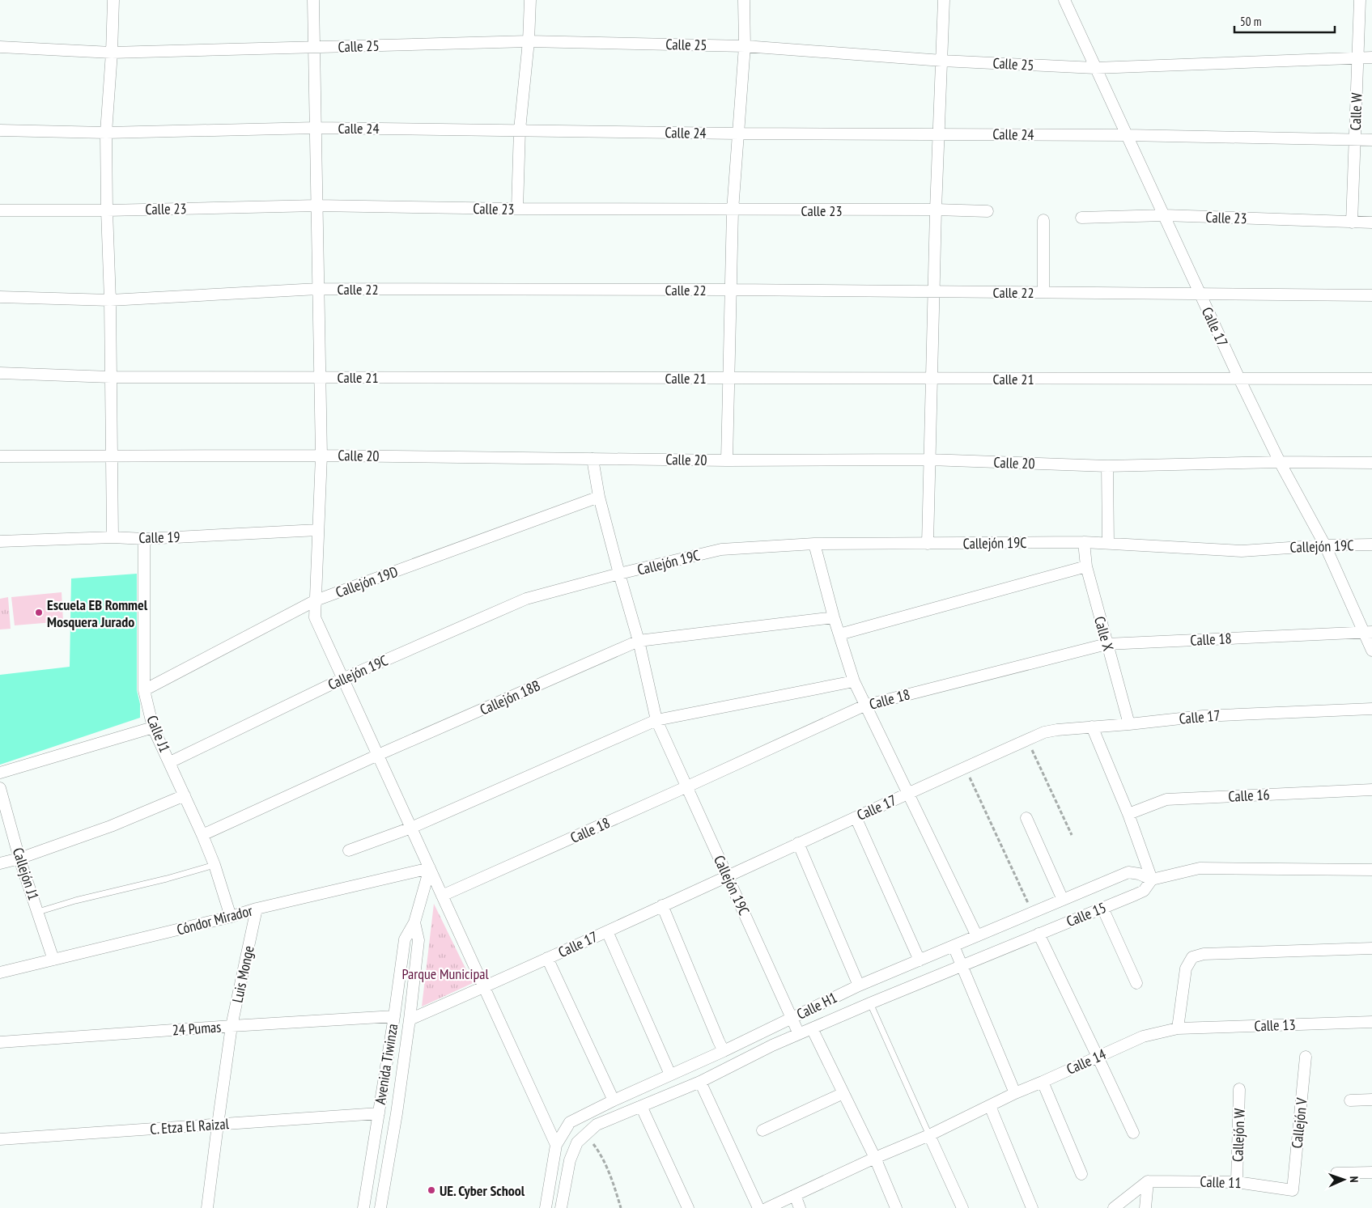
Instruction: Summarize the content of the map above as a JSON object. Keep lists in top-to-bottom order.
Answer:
{
  "streets": {
    "street": [
      "Calle 25",
      "Calle W",
      "Calle 24",
      "Calle 23",
      "Calle 22",
      "Calle 17",
      "Calle 21",
      "Calle 20",
      "Calle 19",
      "Callejón 19C",
      "Callejón 19D",
      "Calle X",
      "Calle 18",
      "Callejón 18B",
      "Calle J1",
      "Calle 16",
      "Callejón J1",
      "Calle 15",
      "Cóndor Mirador",
      "Luis Monge",
      "Calle H1",
      "Calle 13",
      "24 Pumas",
      "Calle 14",
      "Avenida Tiwinza",
      "Callejón V",
      "C. Etza El Raizal",
      "Callejón W",
      "Calle 11"
    ]
  },
  "crossings": [
    ["Calle 25", "Calle W"],
    ["Calle 25", "Calle 17"],
    ["Calle W", "Calle 24"],
    ["Calle W", "Calle 23"],
    ["Calle 24", "Calle 17"],
    ["Calle 23", "Calle 17"],
    ["Calle 22", "Calle 17"],
    ["Calle 17", "Calle 21"],
    ["Calle 17", "Calle 20"],
    ["Calle 17", "Callejón 19C"],
    ["Calle 17", "Calle X"],
    ["Calle 17", "Calle 18"],
    ["Calle 17", "Avenida Tiwinza"],
    ["Calle 19", "Calle J1"],
    ["Callejón 19C", "Calle X"],
    ["Callejón 19C", "Calle 18"],
    ["Callejón 19C", "Callejón 18B"],
    ["Callejón 19C", "Calle J1"],
    ["Callejón 19C", "Calle H1"],
    ["Callejón 19D", "Calle J1"],
    ["Calle X", "Calle 18"],
    ["Callejón 18B", "Calle J1"],
    ["Calle J1", "Cóndor Mirador"],
    ["Callejón J1", "Cóndor Mirador"],
    ["Calle 15", "Calle H1"],
    ["Cóndor Mirador", "Luis Monge"],
    ["Cóndor Mirador", "Avenida Tiwinza"],
    ["Luis Monge", "24 Pumas"],
    ["Luis Monge", "C. Etza El Raizal"],
    ["Calle 13", "Calle 14"],
    ["24 Pumas", "Avenida Tiwinza"],
    ["Avenida Tiwinza", "C. Etza El Raizal"],
    ["Callejón V", "Calle 11"],
    ["Callejón W", "Calle 11"]
  ],
  "parks": ["Parque Municipal"],
  "places": ["Escuela EB Rommel Mosquera Jurado", "UE. Cyber School"],
  "scale_bar": "50 m",
  "north": "right"
}
